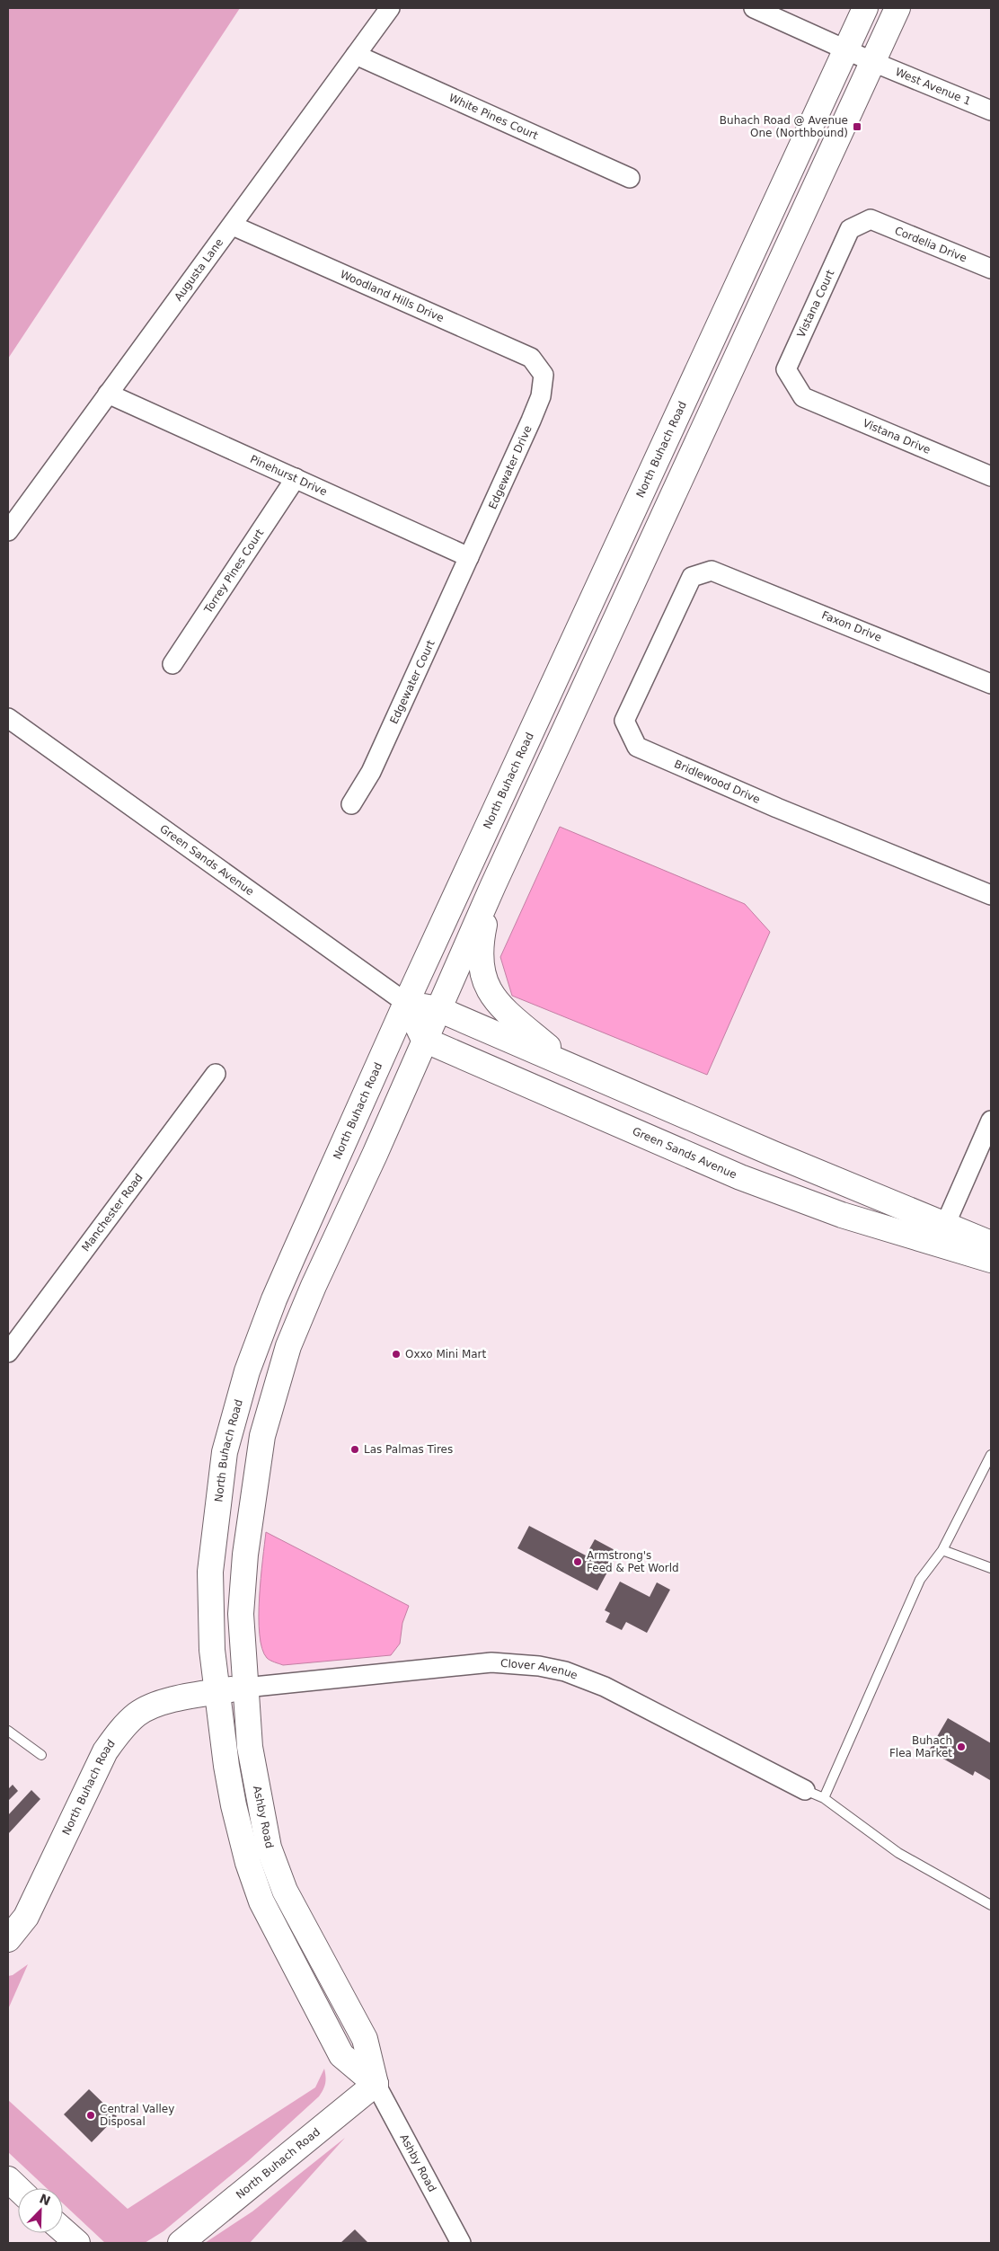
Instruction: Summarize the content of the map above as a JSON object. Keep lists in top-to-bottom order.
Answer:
{
  "streets": {
    "main road": ["North Buhach Road", "Green Sands Avenue", "Ashby Road"],
    "street": [
      "West Avenue 1",
      "White Pines Court",
      "Cordelia Drive",
      "Augusta Lane",
      "Woodland Hills Drive",
      "Vistana Court",
      "Vistana Drive",
      "Edgewater Drive",
      "Pinehurst Drive",
      "Torrey Pines Court",
      "Faxon Drive",
      "Edgewater Court",
      "Bridlewood Drive",
      "Manchester Road",
      "Clover Avenue"
    ]
  },
  "crossings": [
    ["West Avenue 1", "North Buhach Road"],
    ["White Pines Court", "Augusta Lane"],
    ["Cordelia Drive", "Vistana Court"],
    ["Augusta Lane", "Woodland Hills Drive"],
    ["Augusta Lane", "Pinehurst Drive"],
    ["Woodland Hills Drive", "Edgewater Drive"],
    ["Vistana Court", "Vistana Drive"],
    ["North Buhach Road", "Green Sands Avenue"],
    ["North Buhach Road", "Clover Avenue"],
    ["North Buhach Road", "Ashby Road"],
    ["Edgewater Drive", "Pinehurst Drive"],
    ["Edgewater Drive", "Edgewater Court"],
    ["Pinehurst Drive", "Torrey Pines Court"],
    ["Pinehurst Drive", "Edgewater Court"],
    ["Faxon Drive", "Bridlewood Drive"],
    ["Clover Avenue", "Ashby Road"]
  ],
  "places": {
    "transit": ["Buhach Road @ Avenue One (Northbound)"],
    "other": [
      "Oxxo Mini Mart",
      "Las Palmas Tires",
      "Armstrong's Feed & Pet World",
      "Buhach Flea Market",
      "Central Valley Disposal"
    ]
  },
  "north": "top right"
}
